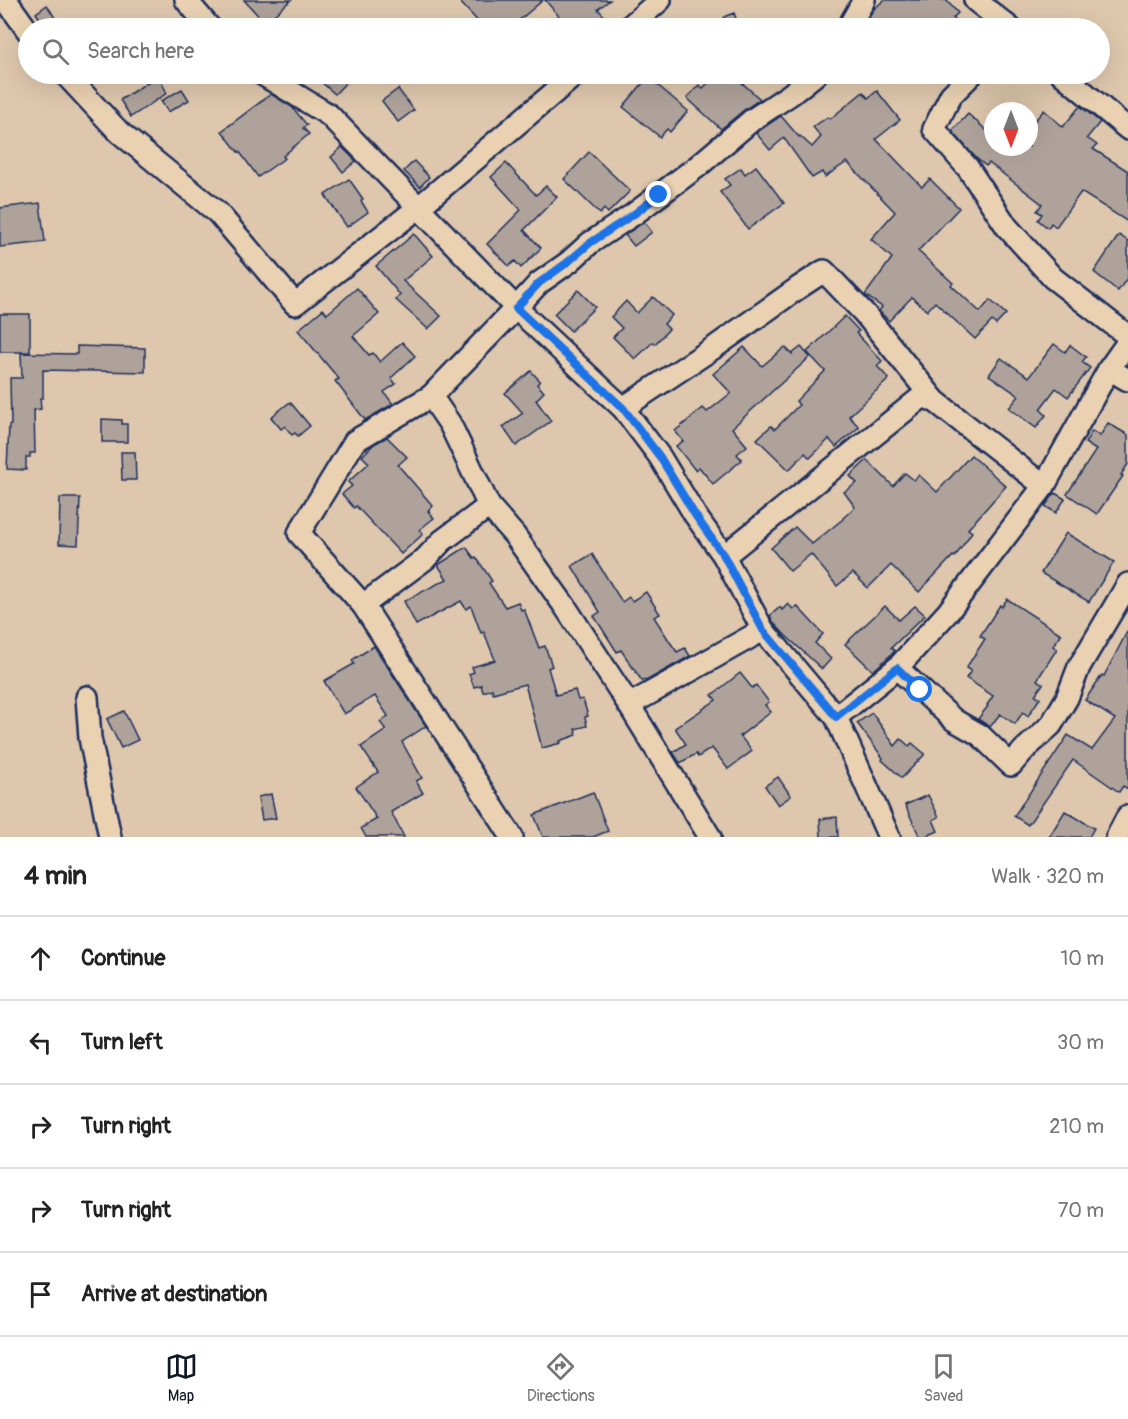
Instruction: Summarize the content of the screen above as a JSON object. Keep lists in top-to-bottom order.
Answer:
{
  "north": "bottom",
  "page": {
    "search": "Search here",
    "heading": ["4 min", "Walk · 320 m"],
    "list": [
      ["Continue", "10 m"],
      ["Turn left", "30 m"],
      ["Turn right", "210 m"],
      ["Turn right", "70 m"],
      "Arrive at destination"
    ],
    "nav": ["Map", "Directions", "Saved"]
  }
}
